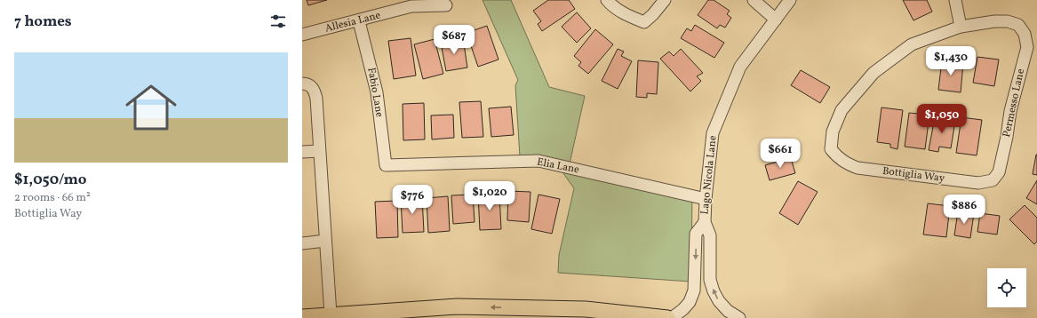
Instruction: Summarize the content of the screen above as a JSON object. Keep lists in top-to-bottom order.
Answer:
{
  "streets": {
    "street": [
      "Allesia Lane",
      "Fabio Lane",
      "Permesso Lane",
      "Elia Lane",
      "Lago Nicola Lane",
      "Bottiglia Way"
    ]
  },
  "crossings": [
    ["Allesia Lane", "Fabio Lane"],
    ["Fabio Lane", "Elia Lane"],
    ["Permesso Lane", "Bottiglia Way"],
    ["Elia Lane", "Lago Nicola Lane"]
  ],
  "page": {
    "heading": "7 homes",
    "price": [
      "$687",
      "$1,430",
      "$1,050",
      "$661",
      "$1,020",
      "$776",
      "$886"
    ],
    "list": [
      {
        "name": "$1,050/mo",
        "note": "2 rooms · 66 m² · Bottiglia Way"
      }
    ]
  }
}
